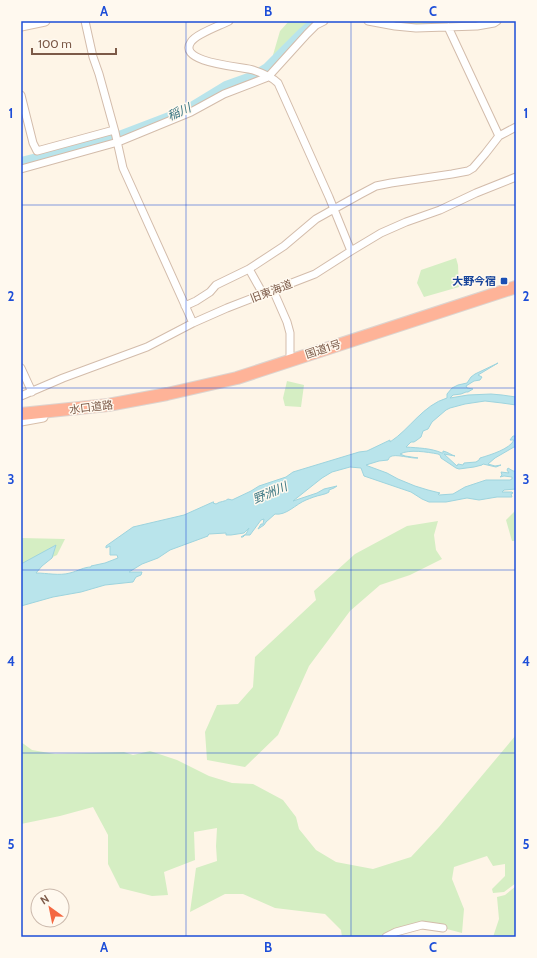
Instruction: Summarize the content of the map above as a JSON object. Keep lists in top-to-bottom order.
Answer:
{
  "streets": {
    "highway": ["国道1号", "水口道路"],
    "street": ["旧東海道"]
  },
  "crossings": [
    ["国道1号", "水口道路"]
  ],
  "water": ["稲川", "野洲川"],
  "places": {
    "transit": ["大野今宿"]
  },
  "scale_bar": "100 m",
  "north": "top left",
  "grid": {
    "columns": ["A", "B", "C"],
    "rows": [
      "1",
      "2",
      "3",
      "4",
      "5"
    ]
  }
}
